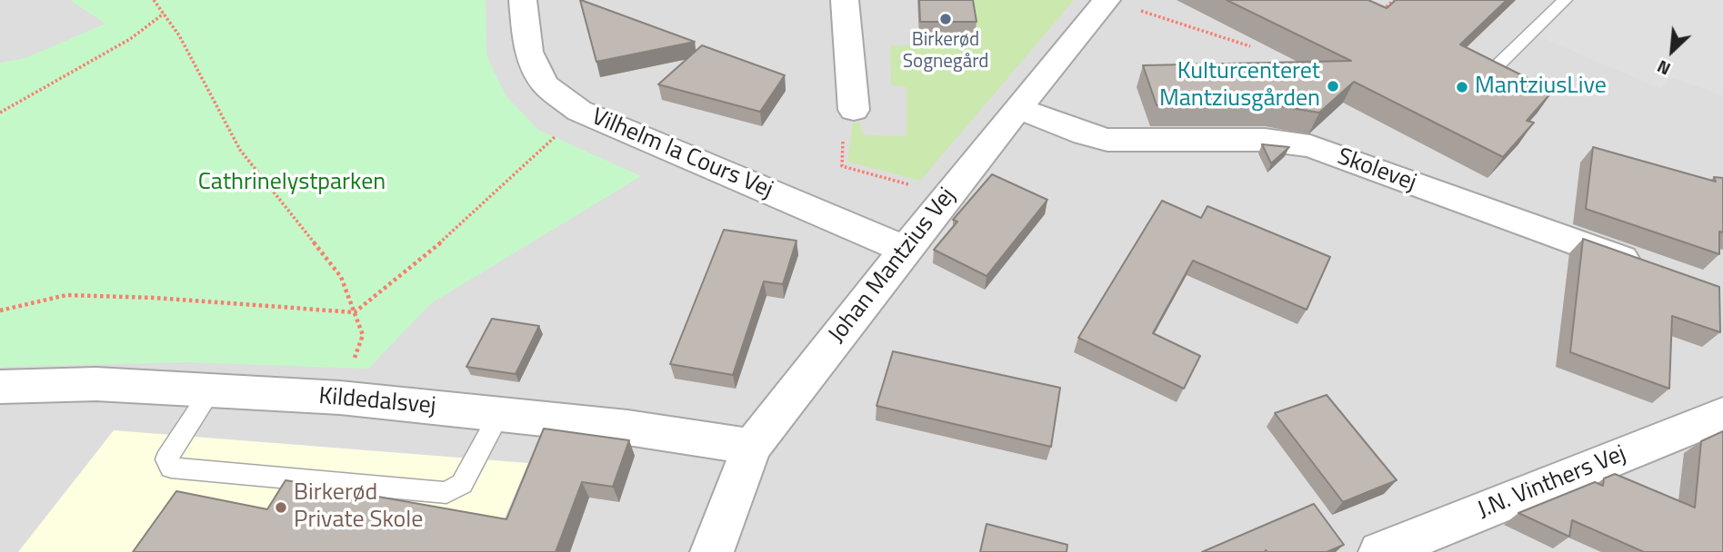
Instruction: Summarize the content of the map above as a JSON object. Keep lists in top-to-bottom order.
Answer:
{
  "streets": {
    "street": [
      "Vilhelm la Cours Vej",
      "Skolevej",
      "Johan Mantzius Vej",
      "Kildedalsvej",
      "J.N. Vinthers Vej"
    ]
  },
  "crossings": [
    ["Vilhelm la Cours Vej", "Johan Mantzius Vej"],
    ["Skolevej", "Johan Mantzius Vej"],
    ["Johan Mantzius Vej", "Kildedalsvej"]
  ],
  "parks": ["Cathrinelystparken"],
  "places": [
    "Birkerød Sognegård",
    "Kulturcenteret Mantziusgården",
    "MantziusLive",
    "Birkerød Private Skole"
  ],
  "north": "bottom left"
}
